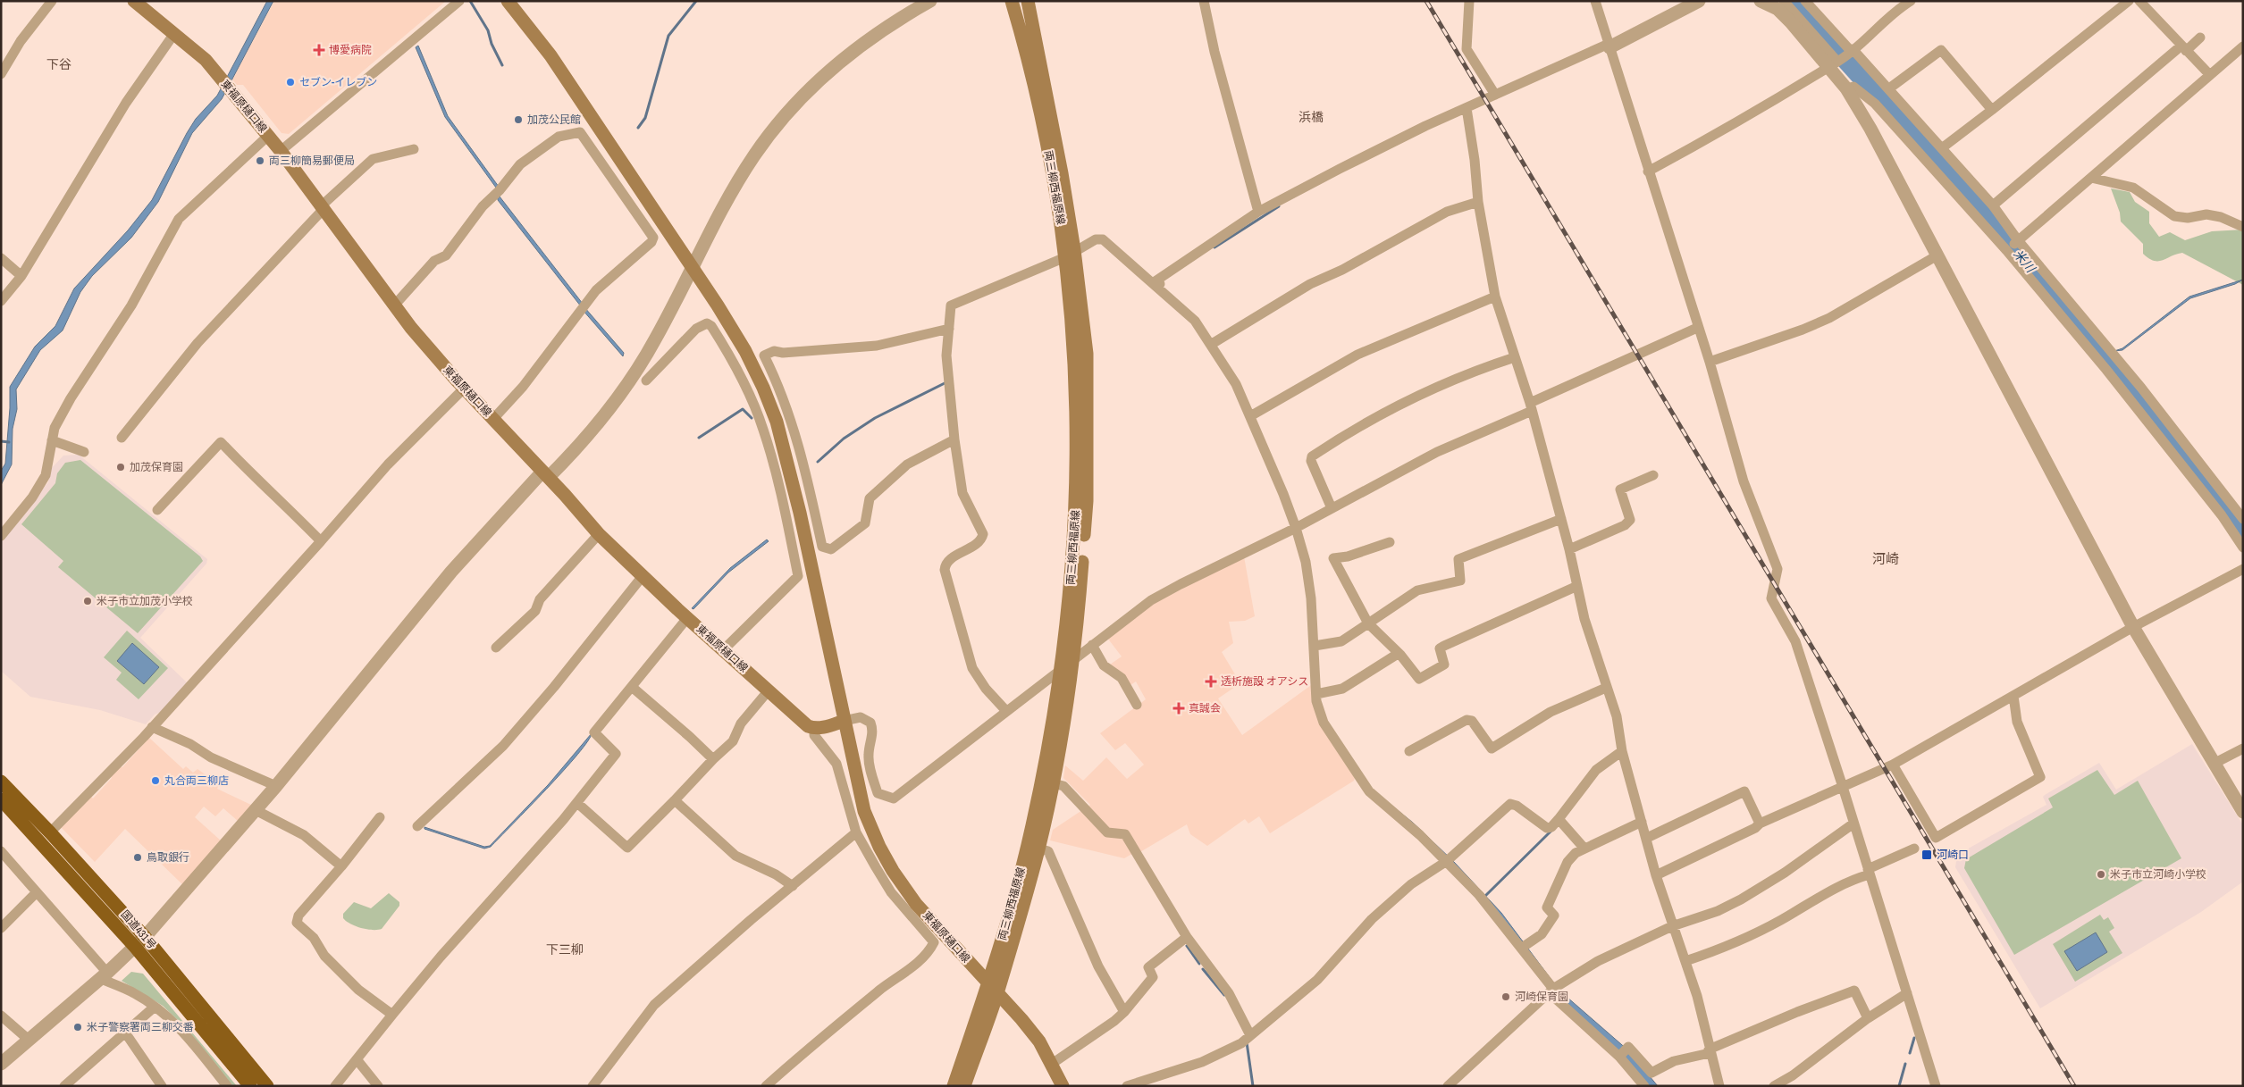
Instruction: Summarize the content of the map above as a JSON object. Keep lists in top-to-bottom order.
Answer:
{
  "streets": {
    "highway": ["国道431号"],
    "main road": ["東福原樋口線", "両三柳西福原線"]
  },
  "crossings": [
    ["東福原樋口線", "両三柳西福原線"]
  ],
  "districts": [
    "下谷",
    "浜橋",
    "河崎",
    "下三柳"
  ],
  "water": ["米川"],
  "places": {
    "health": ["博愛病院", "透析施設 オアシス", "真誠会"],
    "other": [
      "セブン-イレブン",
      "加茂公民館",
      "両三柳簡易郵便局",
      "加茂保育園",
      "米子市立加茂小学校",
      "丸合両三柳店",
      "鳥取銀行",
      "米子市立河崎小学校",
      "河崎保育園",
      "米子警察署両三柳交番"
    ],
    "transit": ["河崎口"]
  }
}
